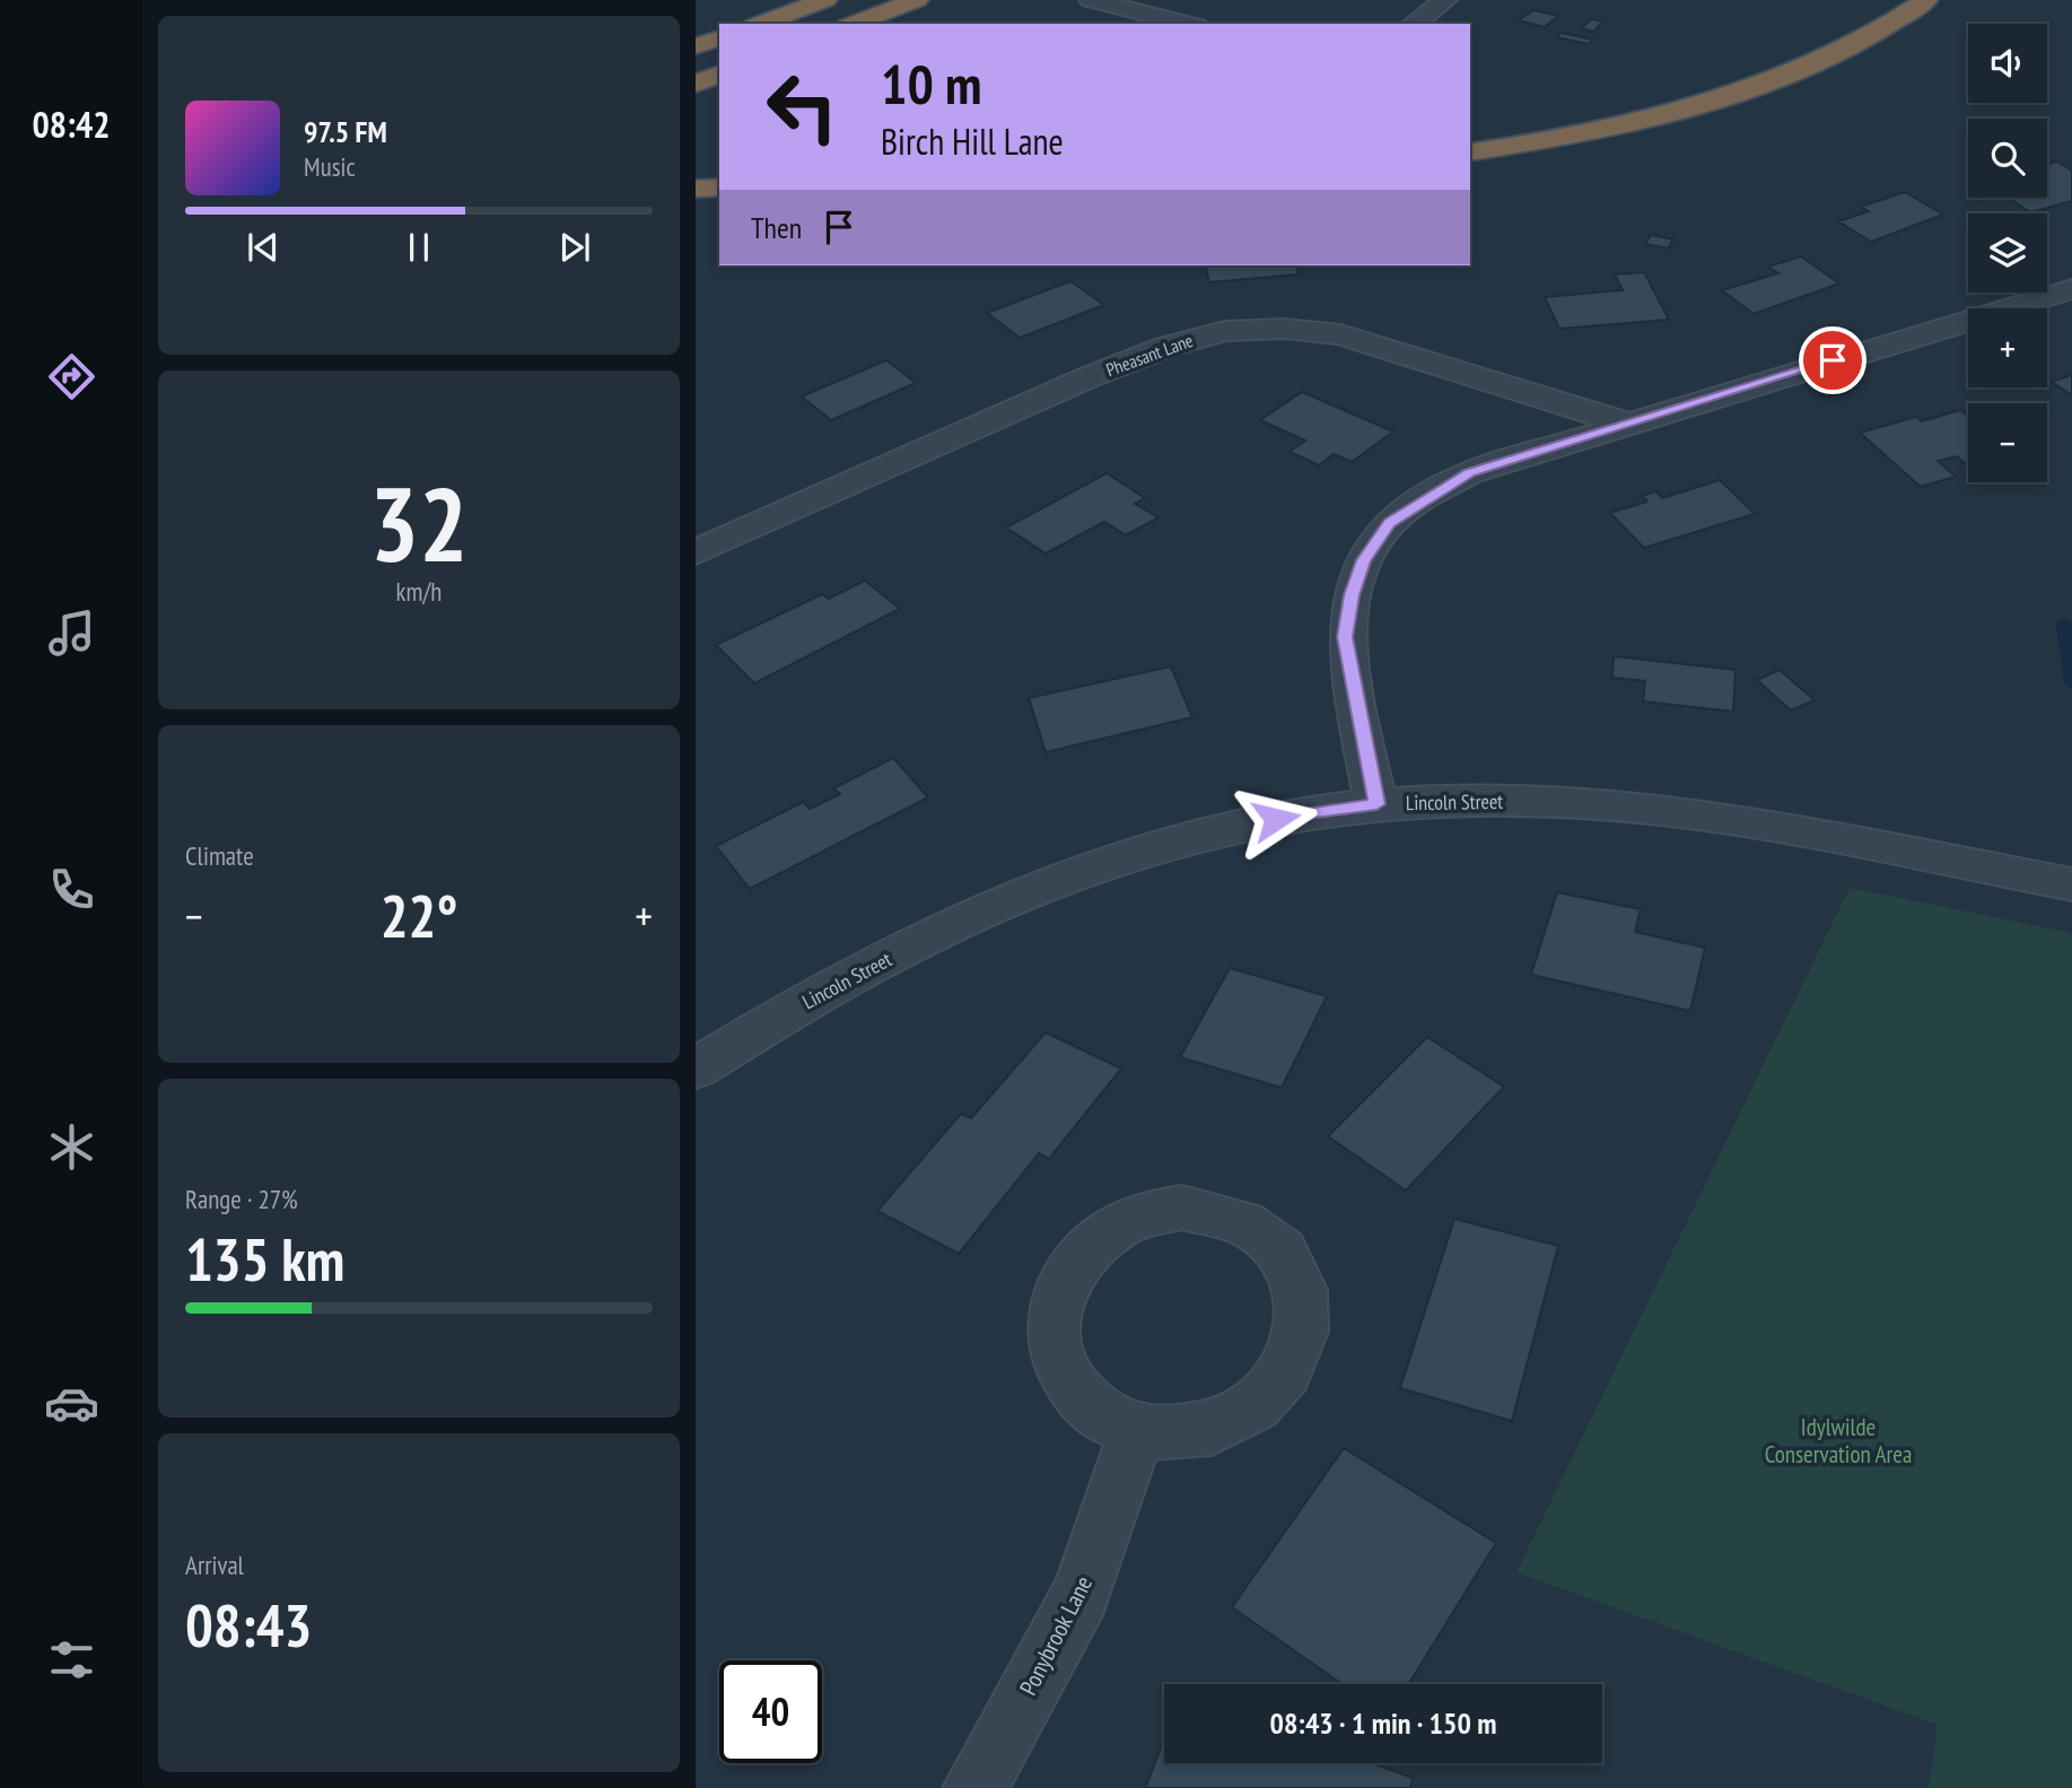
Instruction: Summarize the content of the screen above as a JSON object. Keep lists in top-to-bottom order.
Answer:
{
  "streets": {
    "street": ["Pheasant Lane", "Lincoln Street", "Ponybrook Lane"]
  },
  "parks": ["Idylwilde Conservation Area"],
  "page": {
    "tabs": "08:42",
    "map_buttons": ["+", "−"],
    "turn": ["10 m", "Birch Hill Lane"],
    "song": ["97.5 FM", "Music"],
    "then": "Then",
    "tile": [
      ["32", "km/h"],
      "Climate",
      ["Range · 27%", "135 km"],
      ["Arrival", "08:43"]
    ],
    "heat": ["−", "22°", "+"],
    "limit": "40",
    "trip": "08:43 · 1 min · 150 m"
  }
}
